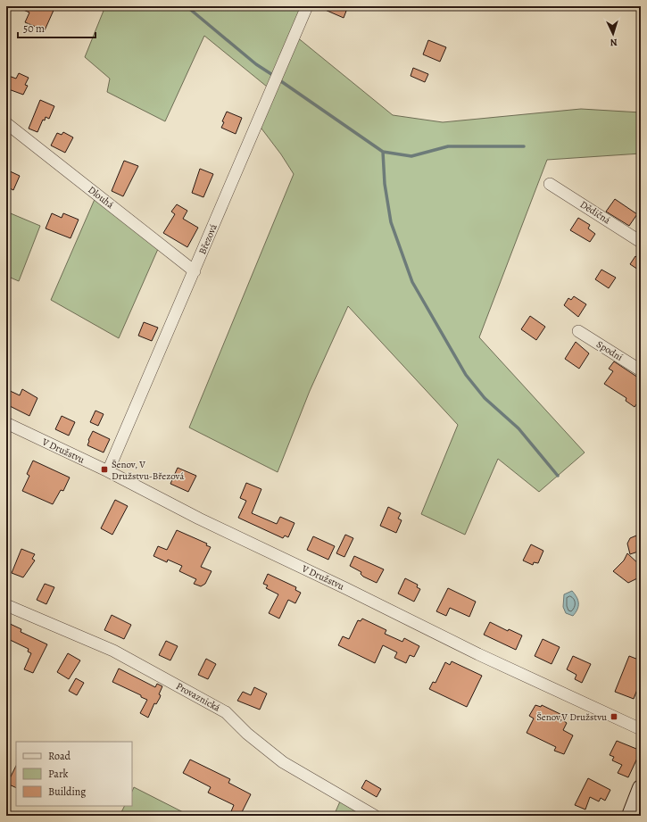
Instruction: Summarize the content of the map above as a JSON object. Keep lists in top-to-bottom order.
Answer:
{
  "streets": {
    "street": [
      "Dlouhá",
      "Dědičná",
      "Březová",
      "Spodní",
      "V Družstvu",
      "Provaznická"
    ]
  },
  "crossings": [
    ["Dlouhá", "Březová"],
    ["Březová", "V Družstvu"]
  ],
  "places": {
    "transit": ["Šenov, V Družstvu-Březová", "Šenov,V Družstvu"]
  },
  "legend": ["Road", "Park", "Building"],
  "scale_bar": "50 m",
  "north": "bottom"
}
